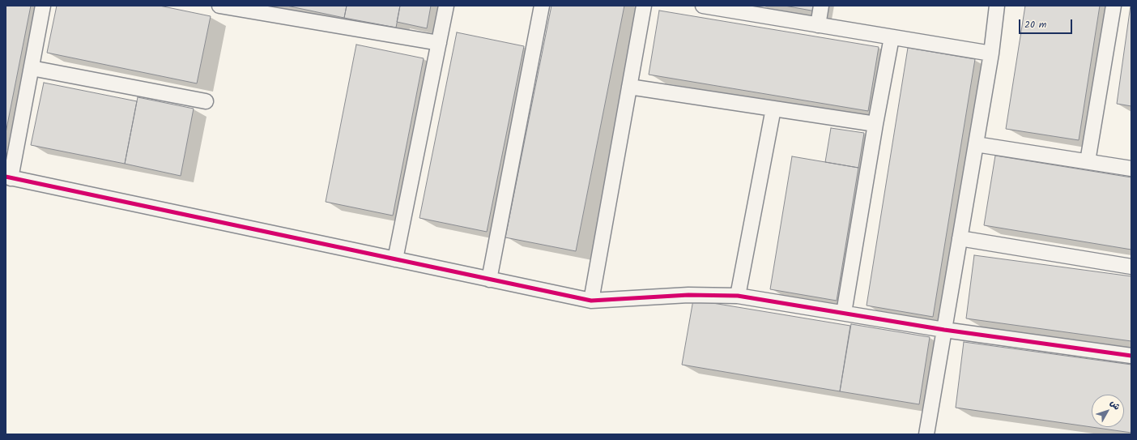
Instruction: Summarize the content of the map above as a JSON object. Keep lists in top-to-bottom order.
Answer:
{
  "scale_bar": "20 m",
  "north": "top right"
}
